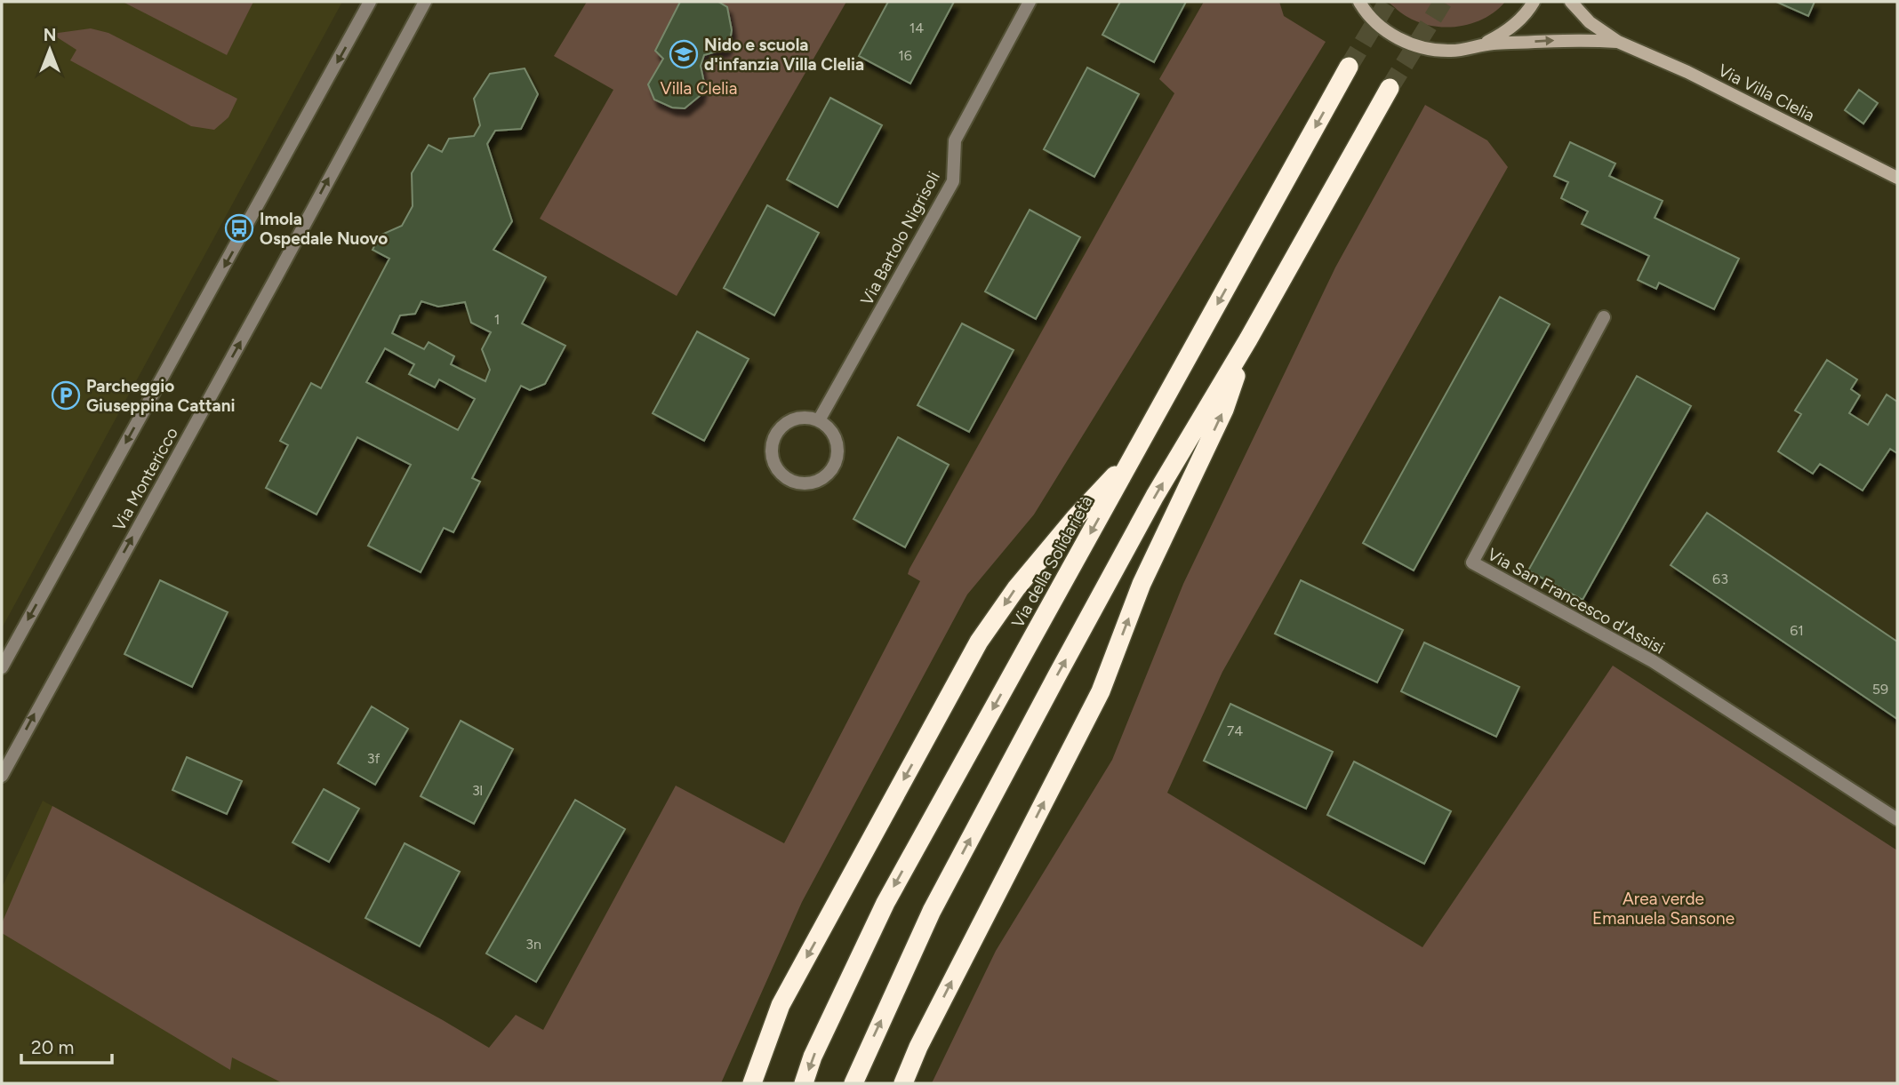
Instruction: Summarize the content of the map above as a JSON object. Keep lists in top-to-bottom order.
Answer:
{
  "streets": {
    "highway": ["Via della Solidarietà"],
    "street": [
      "Via Villa Clelia",
      "Via Bartolo Nigrisoli",
      "Via Montericco",
      "Via San Francesco d'Assisi"
    ]
  },
  "parks": ["Villa Clelia", "Area verde Emanuela Sansone"],
  "places": {
    "school or university": ["Nido e scuola d'infanzia Villa Clelia"],
    "bus stop": ["Imola Ospedale Nuovo"],
    "parking": ["Parcheggio Giuseppina Cattani"]
  },
  "house_numbers": [
    "14",
    "16",
    "1",
    "63",
    "61",
    "59",
    "74",
    "3f",
    "3l",
    "3n"
  ],
  "scale_bar": "20 m",
  "north": "top"
}
